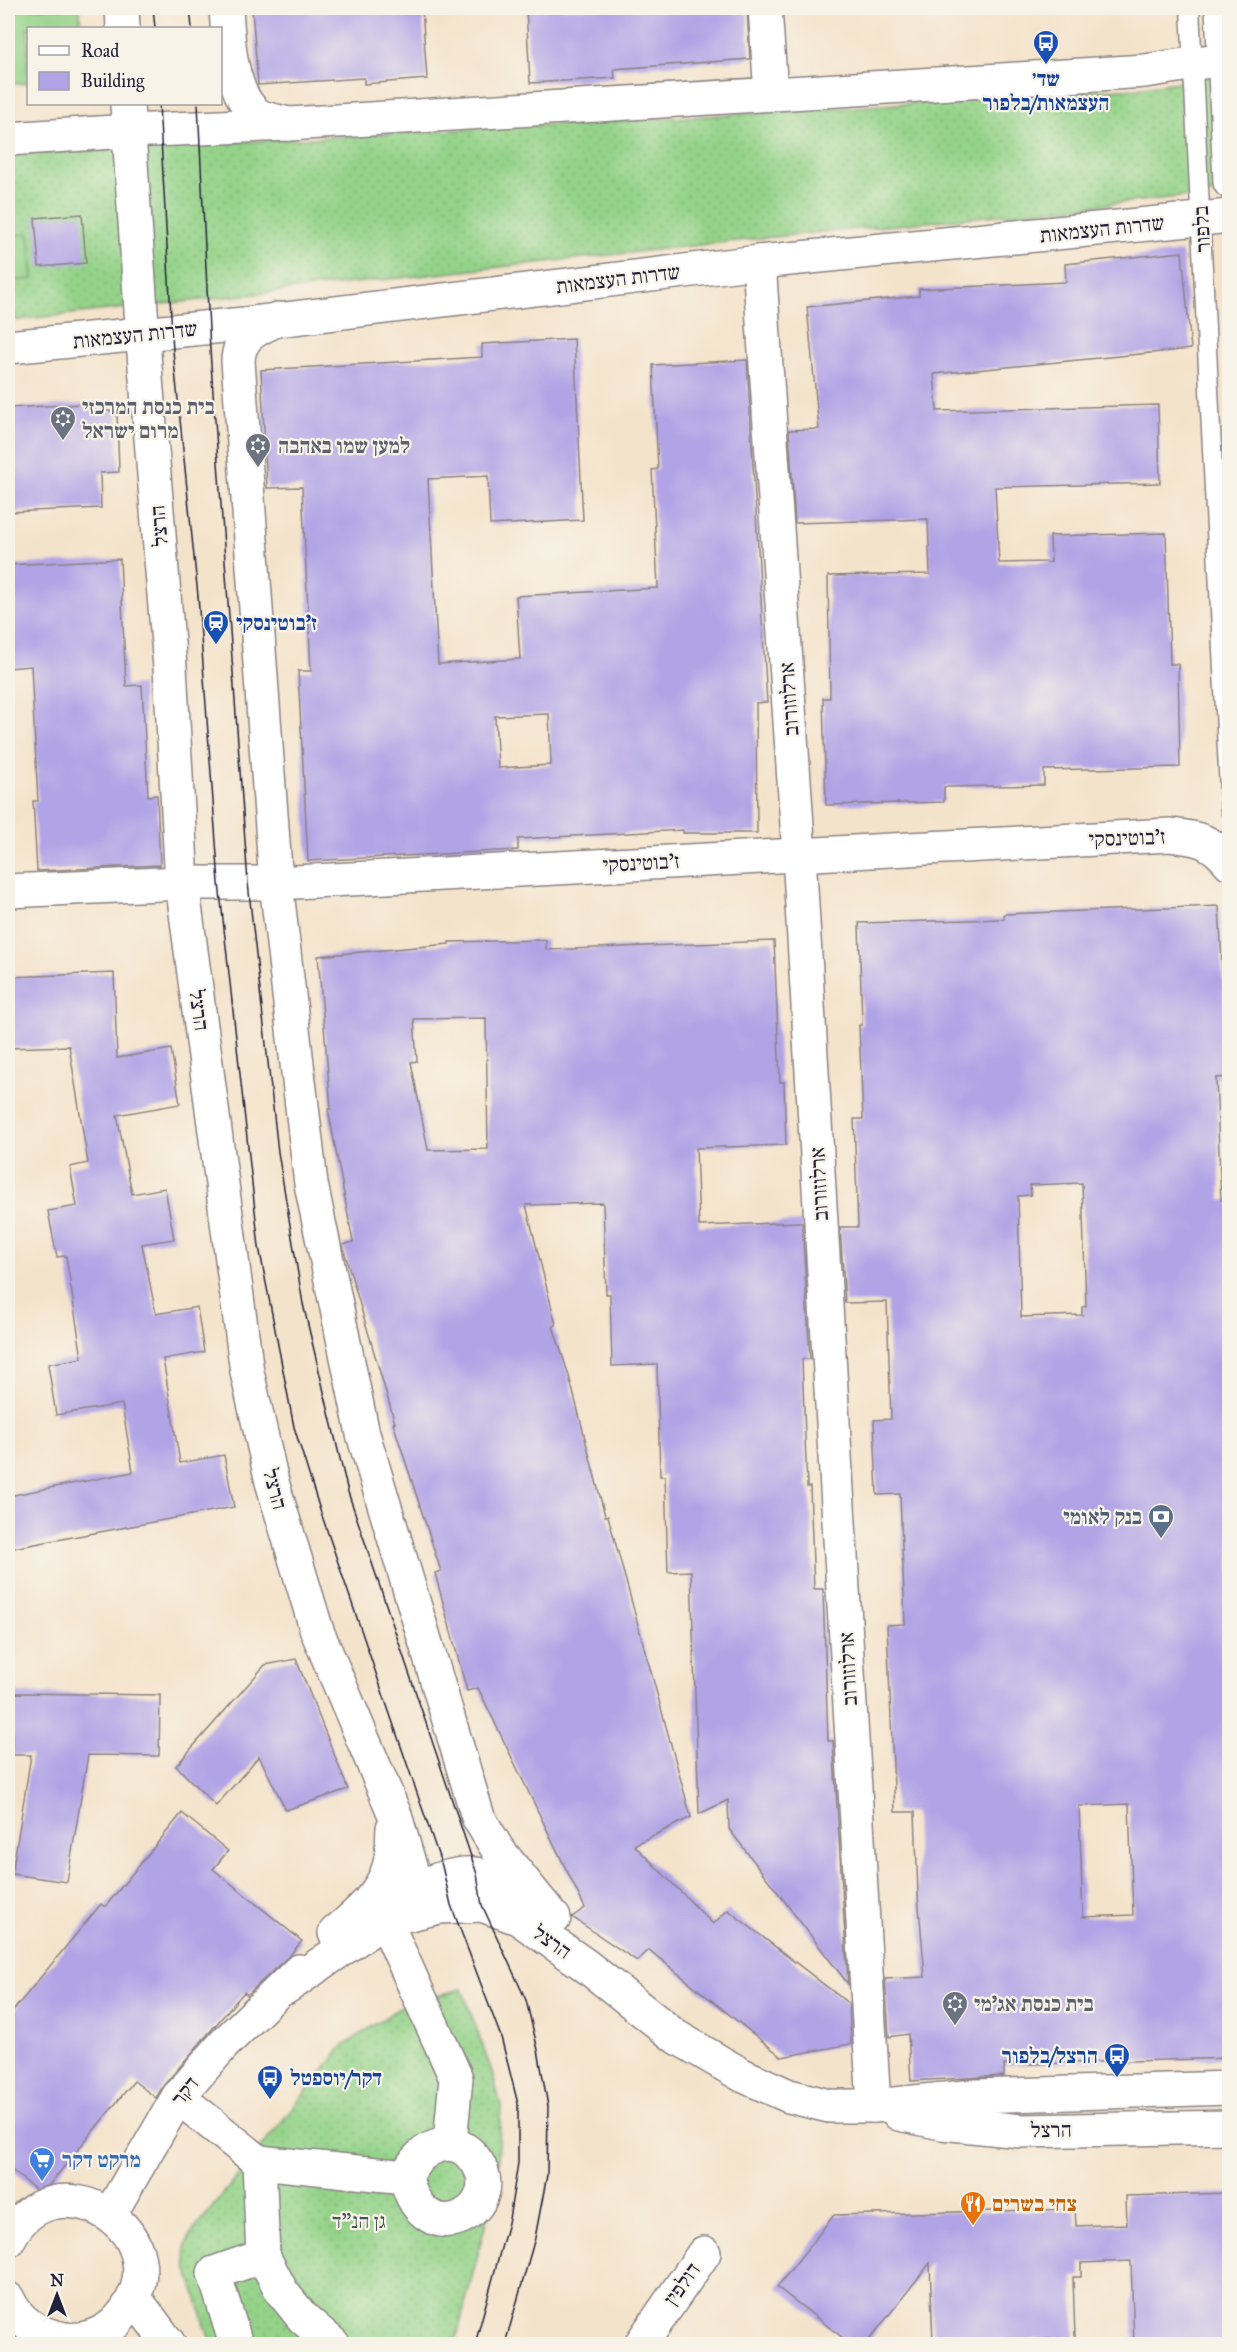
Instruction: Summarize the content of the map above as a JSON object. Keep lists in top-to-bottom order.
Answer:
{
  "streets": {
    "street": [
      "שדרות העצמאות",
      "בלפור",
      "הרצל",
      "ארלוזורוב",
      "ז'בוטינסקי",
      "דקר",
      "דולפין"
    ]
  },
  "crossings": [
    ["שדרות העצמאות", "בלפור"],
    ["שדרות העצמאות", "הרצל"],
    ["שדרות העצמאות", "ארלוזורוב"],
    ["הרצל", "ארלוזורוב"],
    ["הרצל", "ז'בוטינסקי"],
    ["הרצל", "דקר"],
    ["ארלוזורוב", "ז'בוטינסקי"]
  ],
  "parks": ["גן הנ\"ד"],
  "places": {
    "bus stop": ["שד׳ העצמאות/בלפור", "הרצל/בלפור", "דקר/יוספטל"],
    "synagogue": ["בית כנסת המרכזי מרום ישראל", "למען שמו באהבה", "בית כנסת אג'מי"],
    "station": ["ז'בוטינסקי"],
    "bank": ["בנק לאומי"],
    "supermarket": ["מרקט דקר"],
    "restaurant": ["צחי בשרים"]
  },
  "legend": ["Road", "Building"],
  "north": "top"
}
